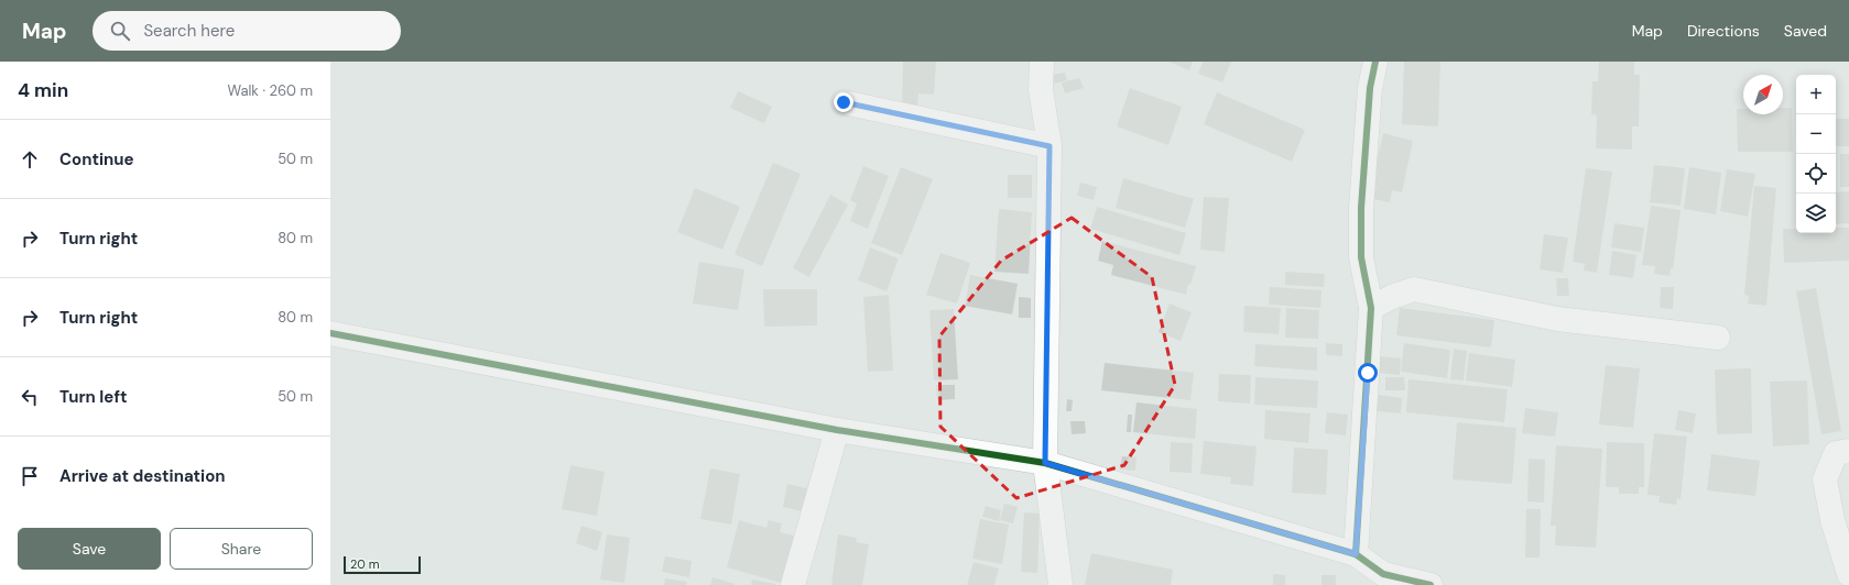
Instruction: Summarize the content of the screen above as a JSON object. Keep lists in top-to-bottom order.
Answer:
{
  "scale_bar": "20 m",
  "north": "top right",
  "page": {
    "header": "Map",
    "search": "Search here",
    "nav": ["Map", "Directions", "Saved"],
    "heading": ["4 min", "Walk · 260 m"],
    "map_buttons": ["+", "−"],
    "list": [
      ["Continue", "50 m"],
      ["Turn right", "80 m"],
      ["Turn right", "80 m"],
      ["Turn left", "50 m"],
      "Arrive at destination"
    ],
    "buttons": ["Save", "Share"],
    "scale": "20 m"
  }
}
